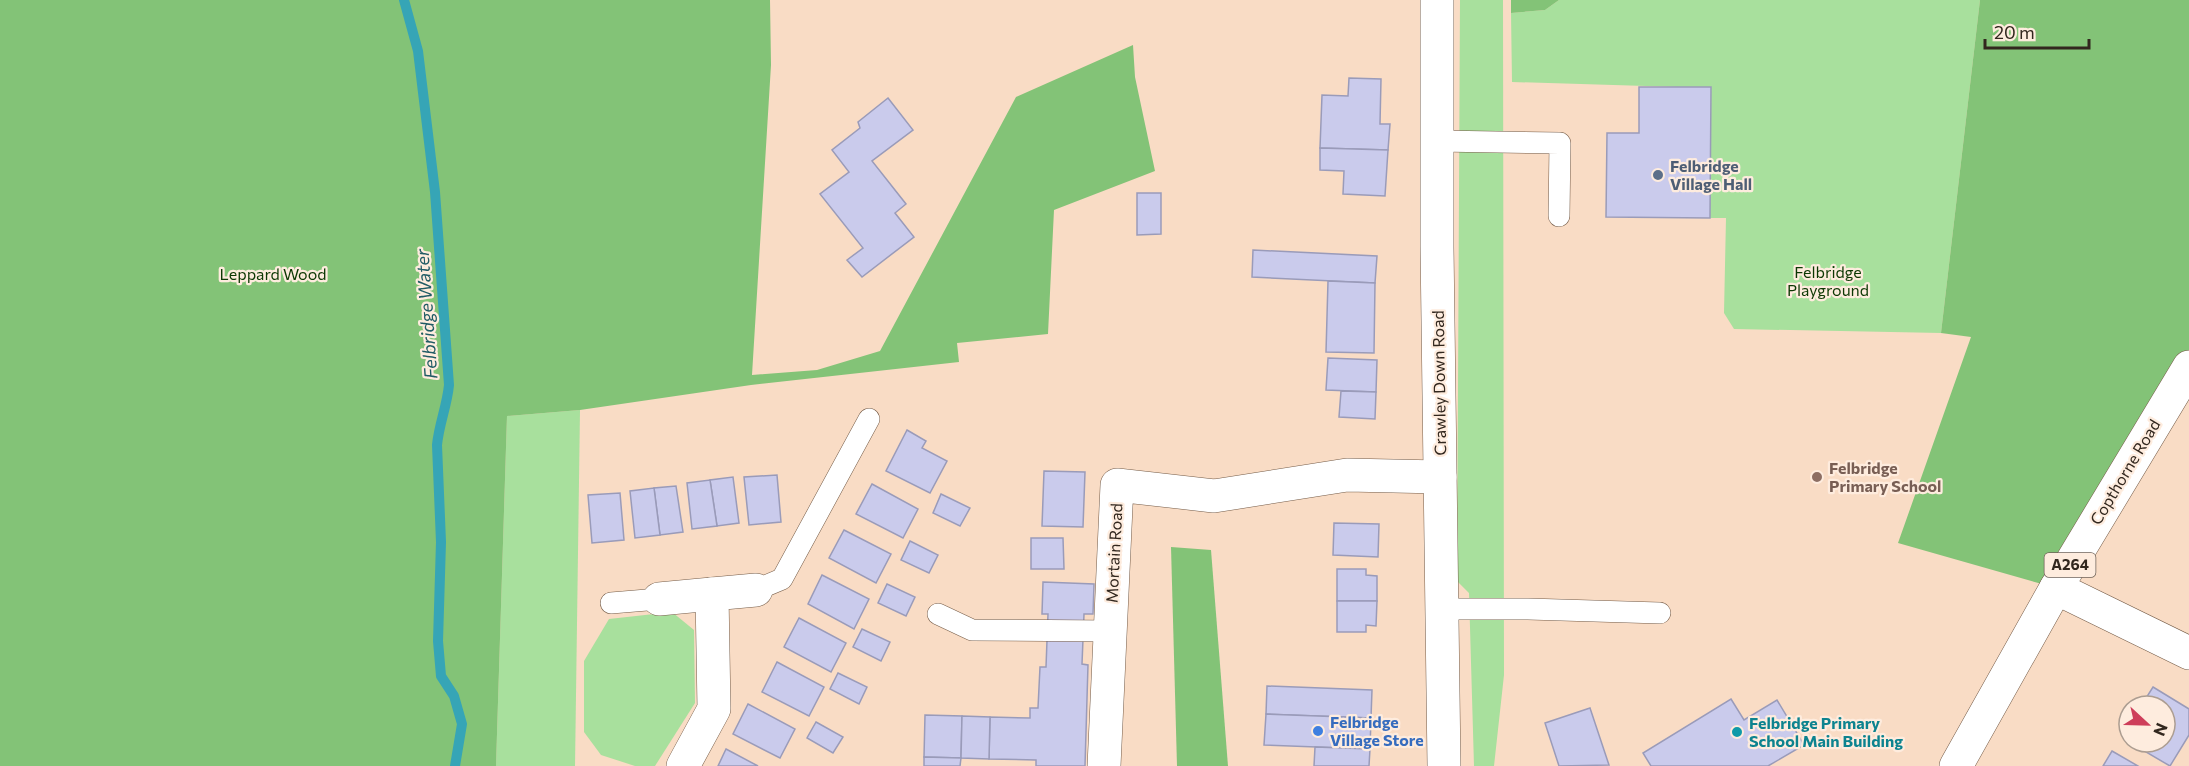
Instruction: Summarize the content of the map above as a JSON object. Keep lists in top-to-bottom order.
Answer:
{
  "streets": {
    "main road": [
      "Crawley Down Road",
      "Copthorne Road",
      "Mortain Road",
      "A264"
    ]
  },
  "crossings": [
    ["Crawley Down Road", "Mortain Road"]
  ],
  "water": ["Felbridge Water"],
  "parks": ["Felbridge Playground", "Leppard Wood"],
  "places": [
    "Felbridge Village Hall",
    "Felbridge Primary School",
    "Felbridge Village Store",
    "Felbridge Primary School Main Building"
  ],
  "scale_bar": "20 m",
  "north": "right"
}
